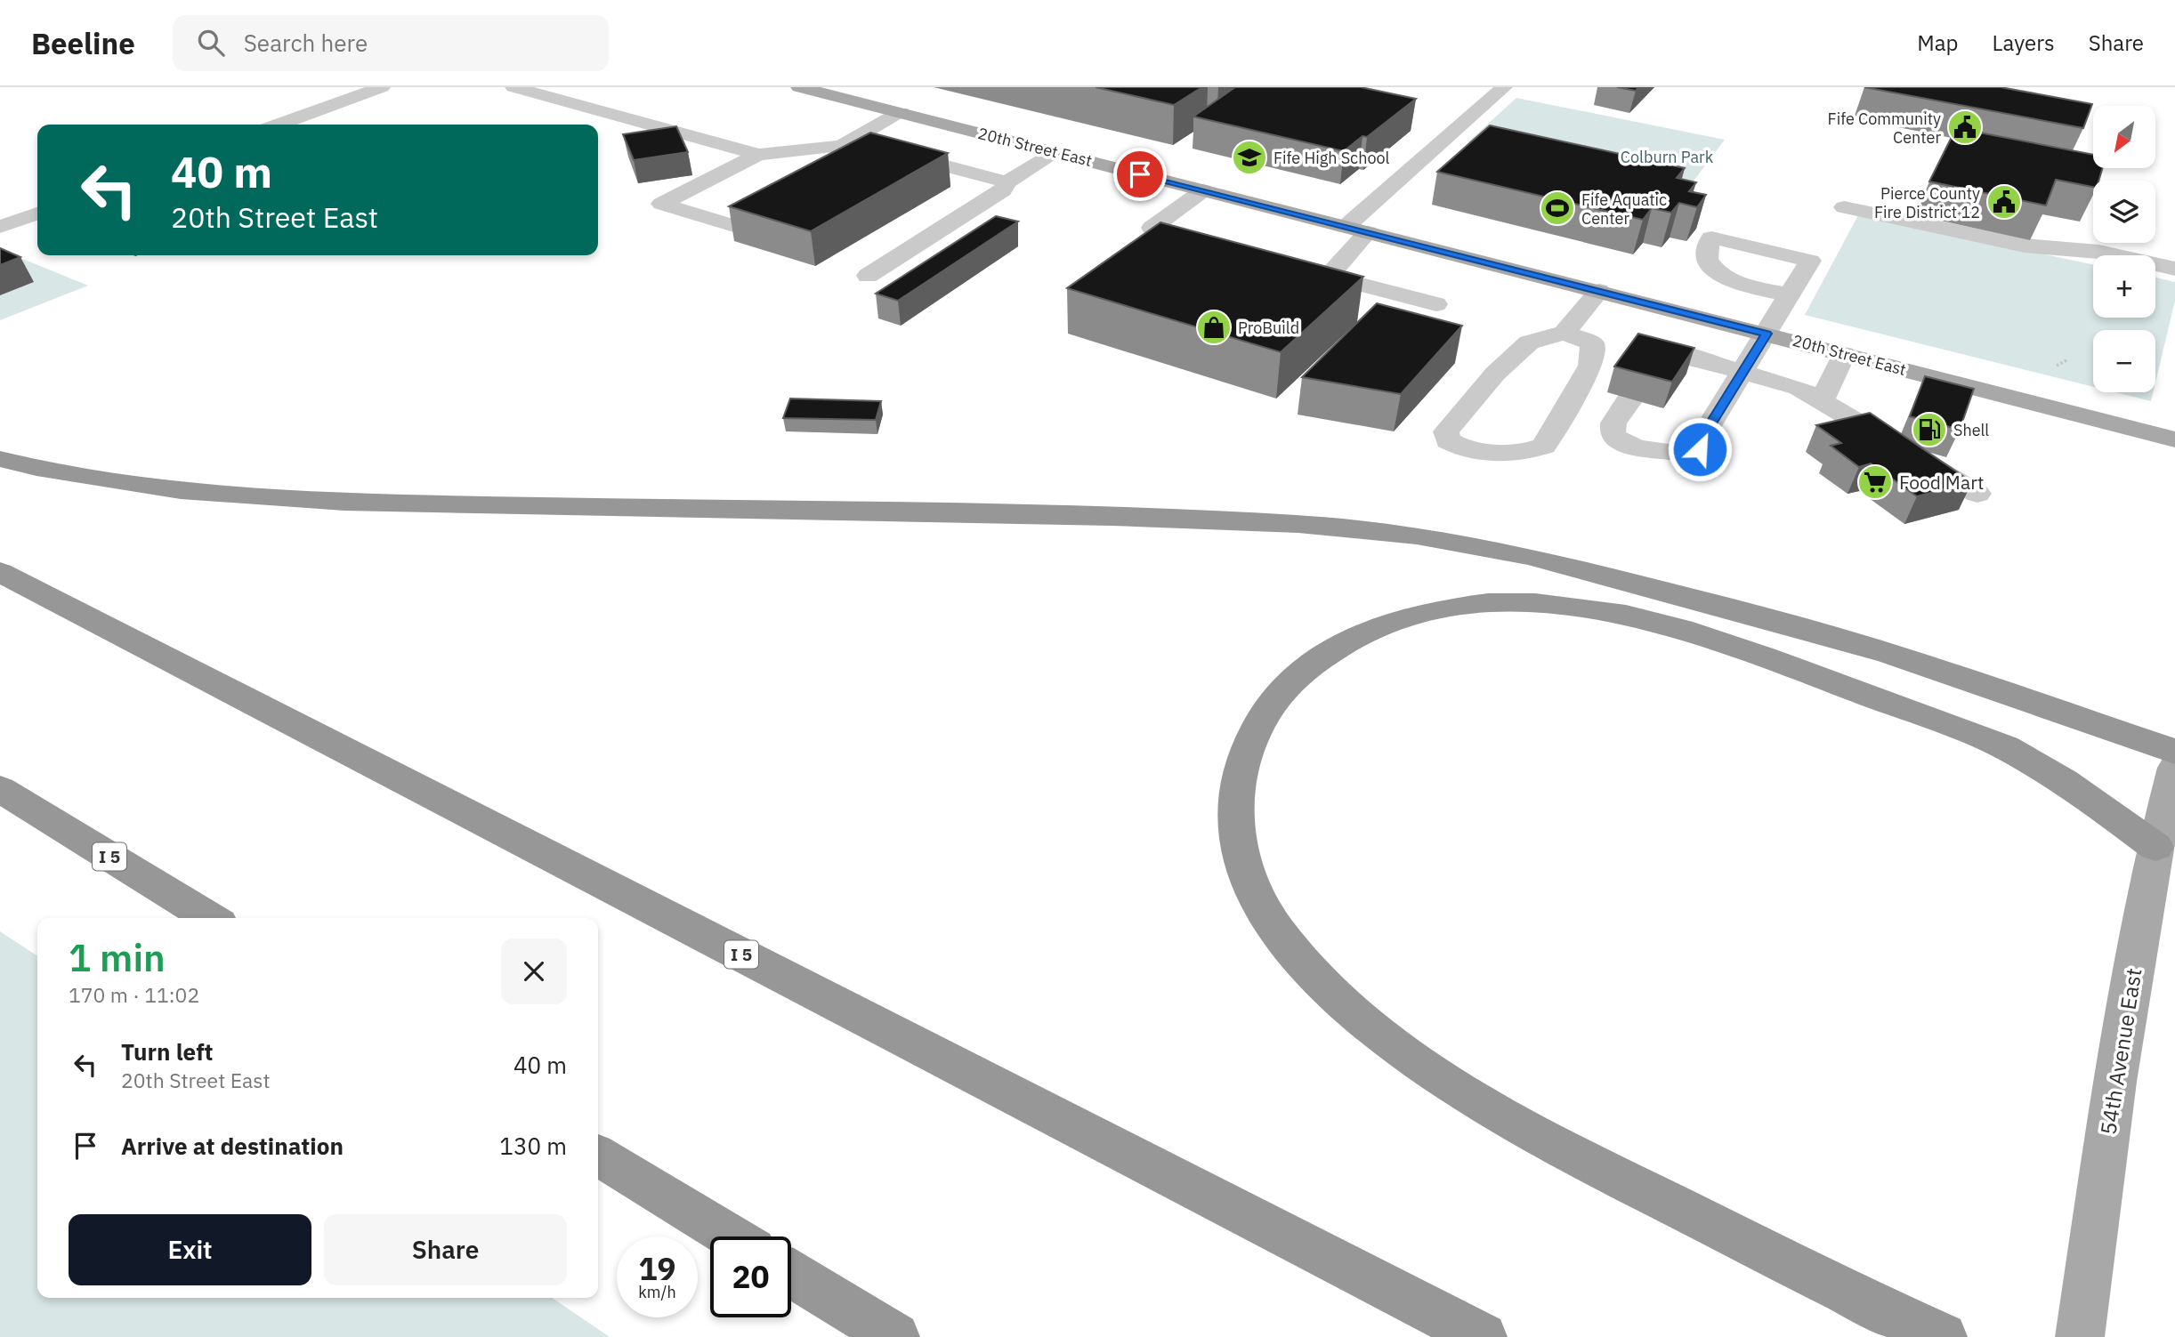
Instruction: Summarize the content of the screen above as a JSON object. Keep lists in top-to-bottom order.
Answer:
{
  "streets": {
    "highway": ["I 5"],
    "main road": ["20th Street East", "54th Avenue East"]
  },
  "parks": ["Colburn Park"],
  "places": {
    "public building": ["Fife Community Center", "Pierce County Fire District 12"],
    "school or university": ["Fife High School"],
    "sports": ["Fife Aquatic Center"],
    "shop": ["ProBuild"],
    "fuel station": ["Shell"],
    "supermarket": ["Food Mart"]
  },
  "north": "bottom left",
  "page": {
    "header": "Beeline",
    "search": "Search here",
    "nav": ["Map", "Layers", "Share"],
    "map_buttons": ["+", "−"],
    "turn": ["40 m", "20th Street East"],
    "heading": ["1 min", "170 m · 11:02"],
    "list": [
      {
        "name": "Turn left",
        "note": "20th Street East",
        "value": "40 m"
      },
      {
        "name": "Arrive at destination",
        "value": "130 m"
      }
    ],
    "buttons": ["Exit", "Share"],
    "speed": "19 km/h",
    "limit": "20"
  }
}
